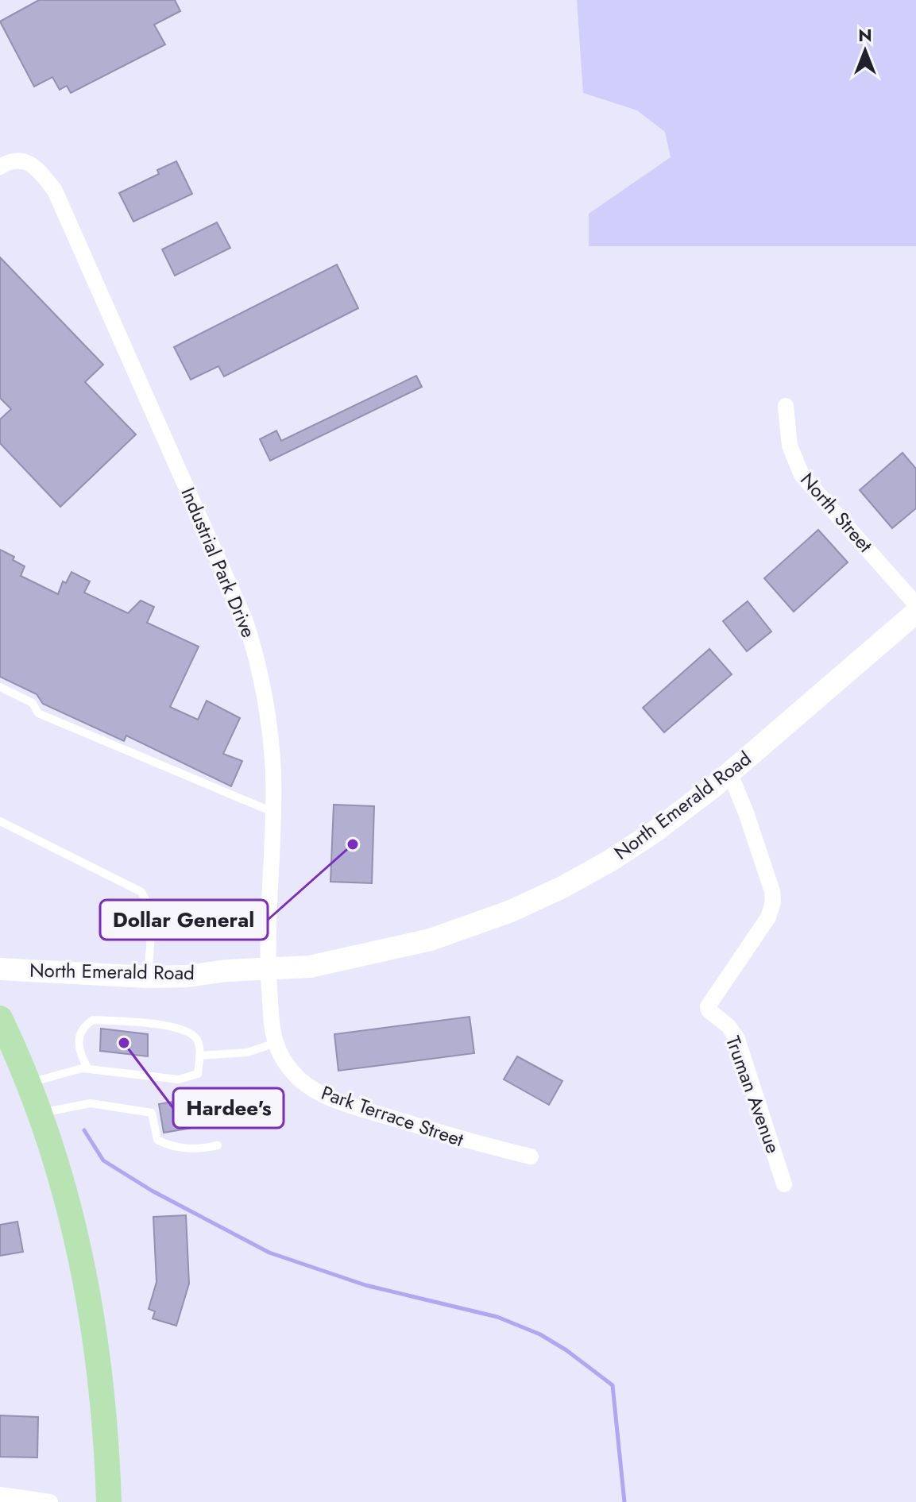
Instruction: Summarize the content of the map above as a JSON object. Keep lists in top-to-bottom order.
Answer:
{
  "streets": {
    "main road": ["North Emerald Road"],
    "street": [
      "North Street",
      "Industrial Park Drive",
      "Truman Avenue",
      "Park Terrace Street"
    ]
  },
  "crossings": [
    ["Industrial Park Drive", "North Emerald Road"],
    ["Industrial Park Drive", "Park Terrace Street"],
    ["North Emerald Road", "Truman Avenue"],
    ["North Emerald Road", "Park Terrace Street"]
  ],
  "places": ["Dollar General", "Hardee's"],
  "north": "top"
}
